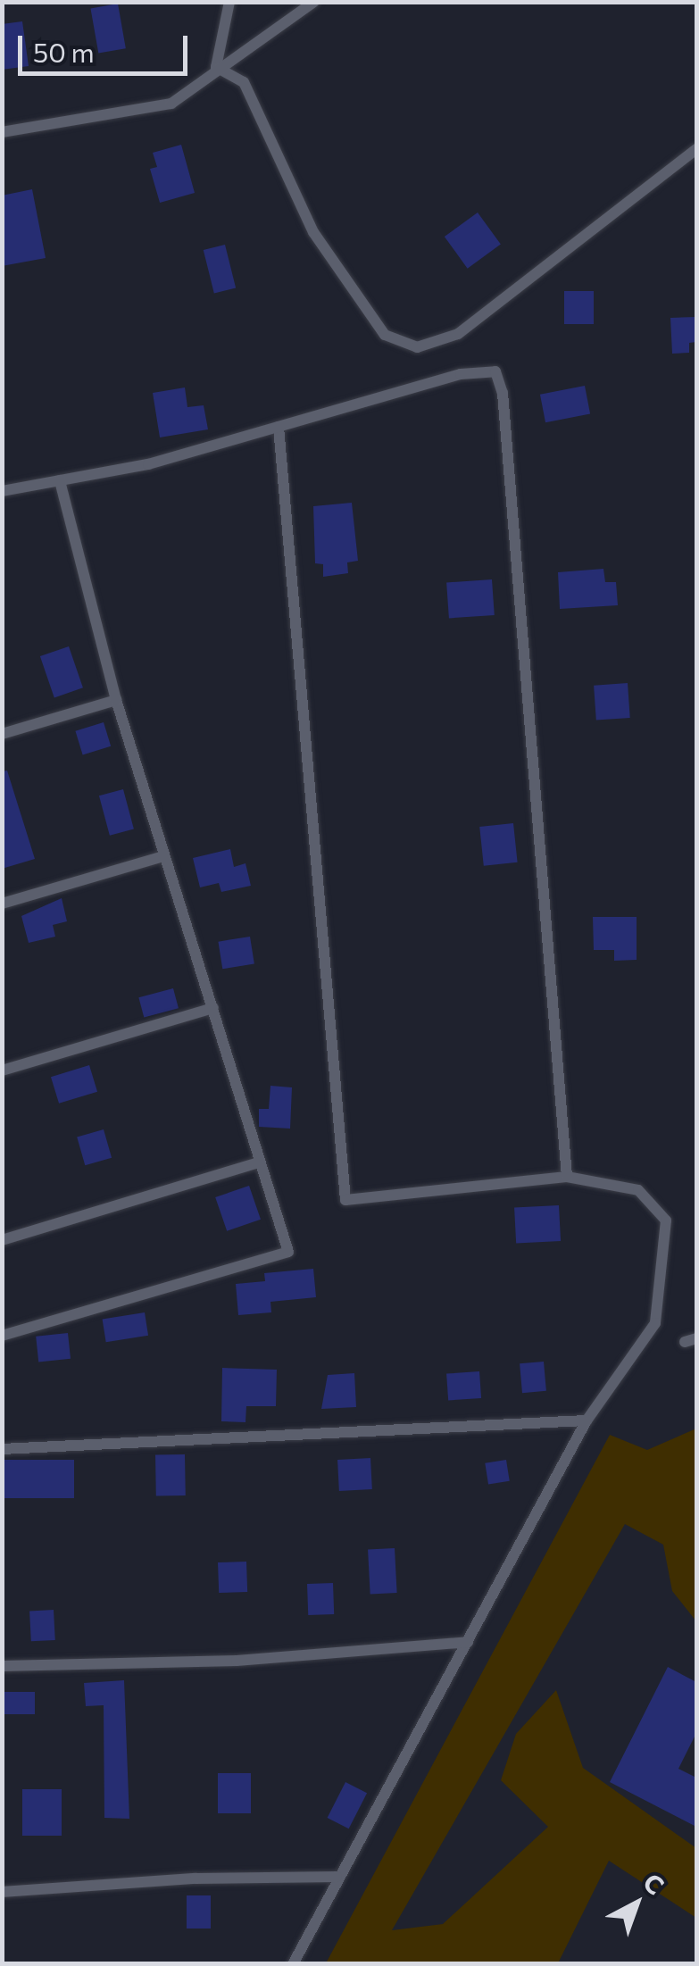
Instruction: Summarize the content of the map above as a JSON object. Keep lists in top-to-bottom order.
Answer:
{
  "scale_bar": "50 m",
  "north": "top right"
}
